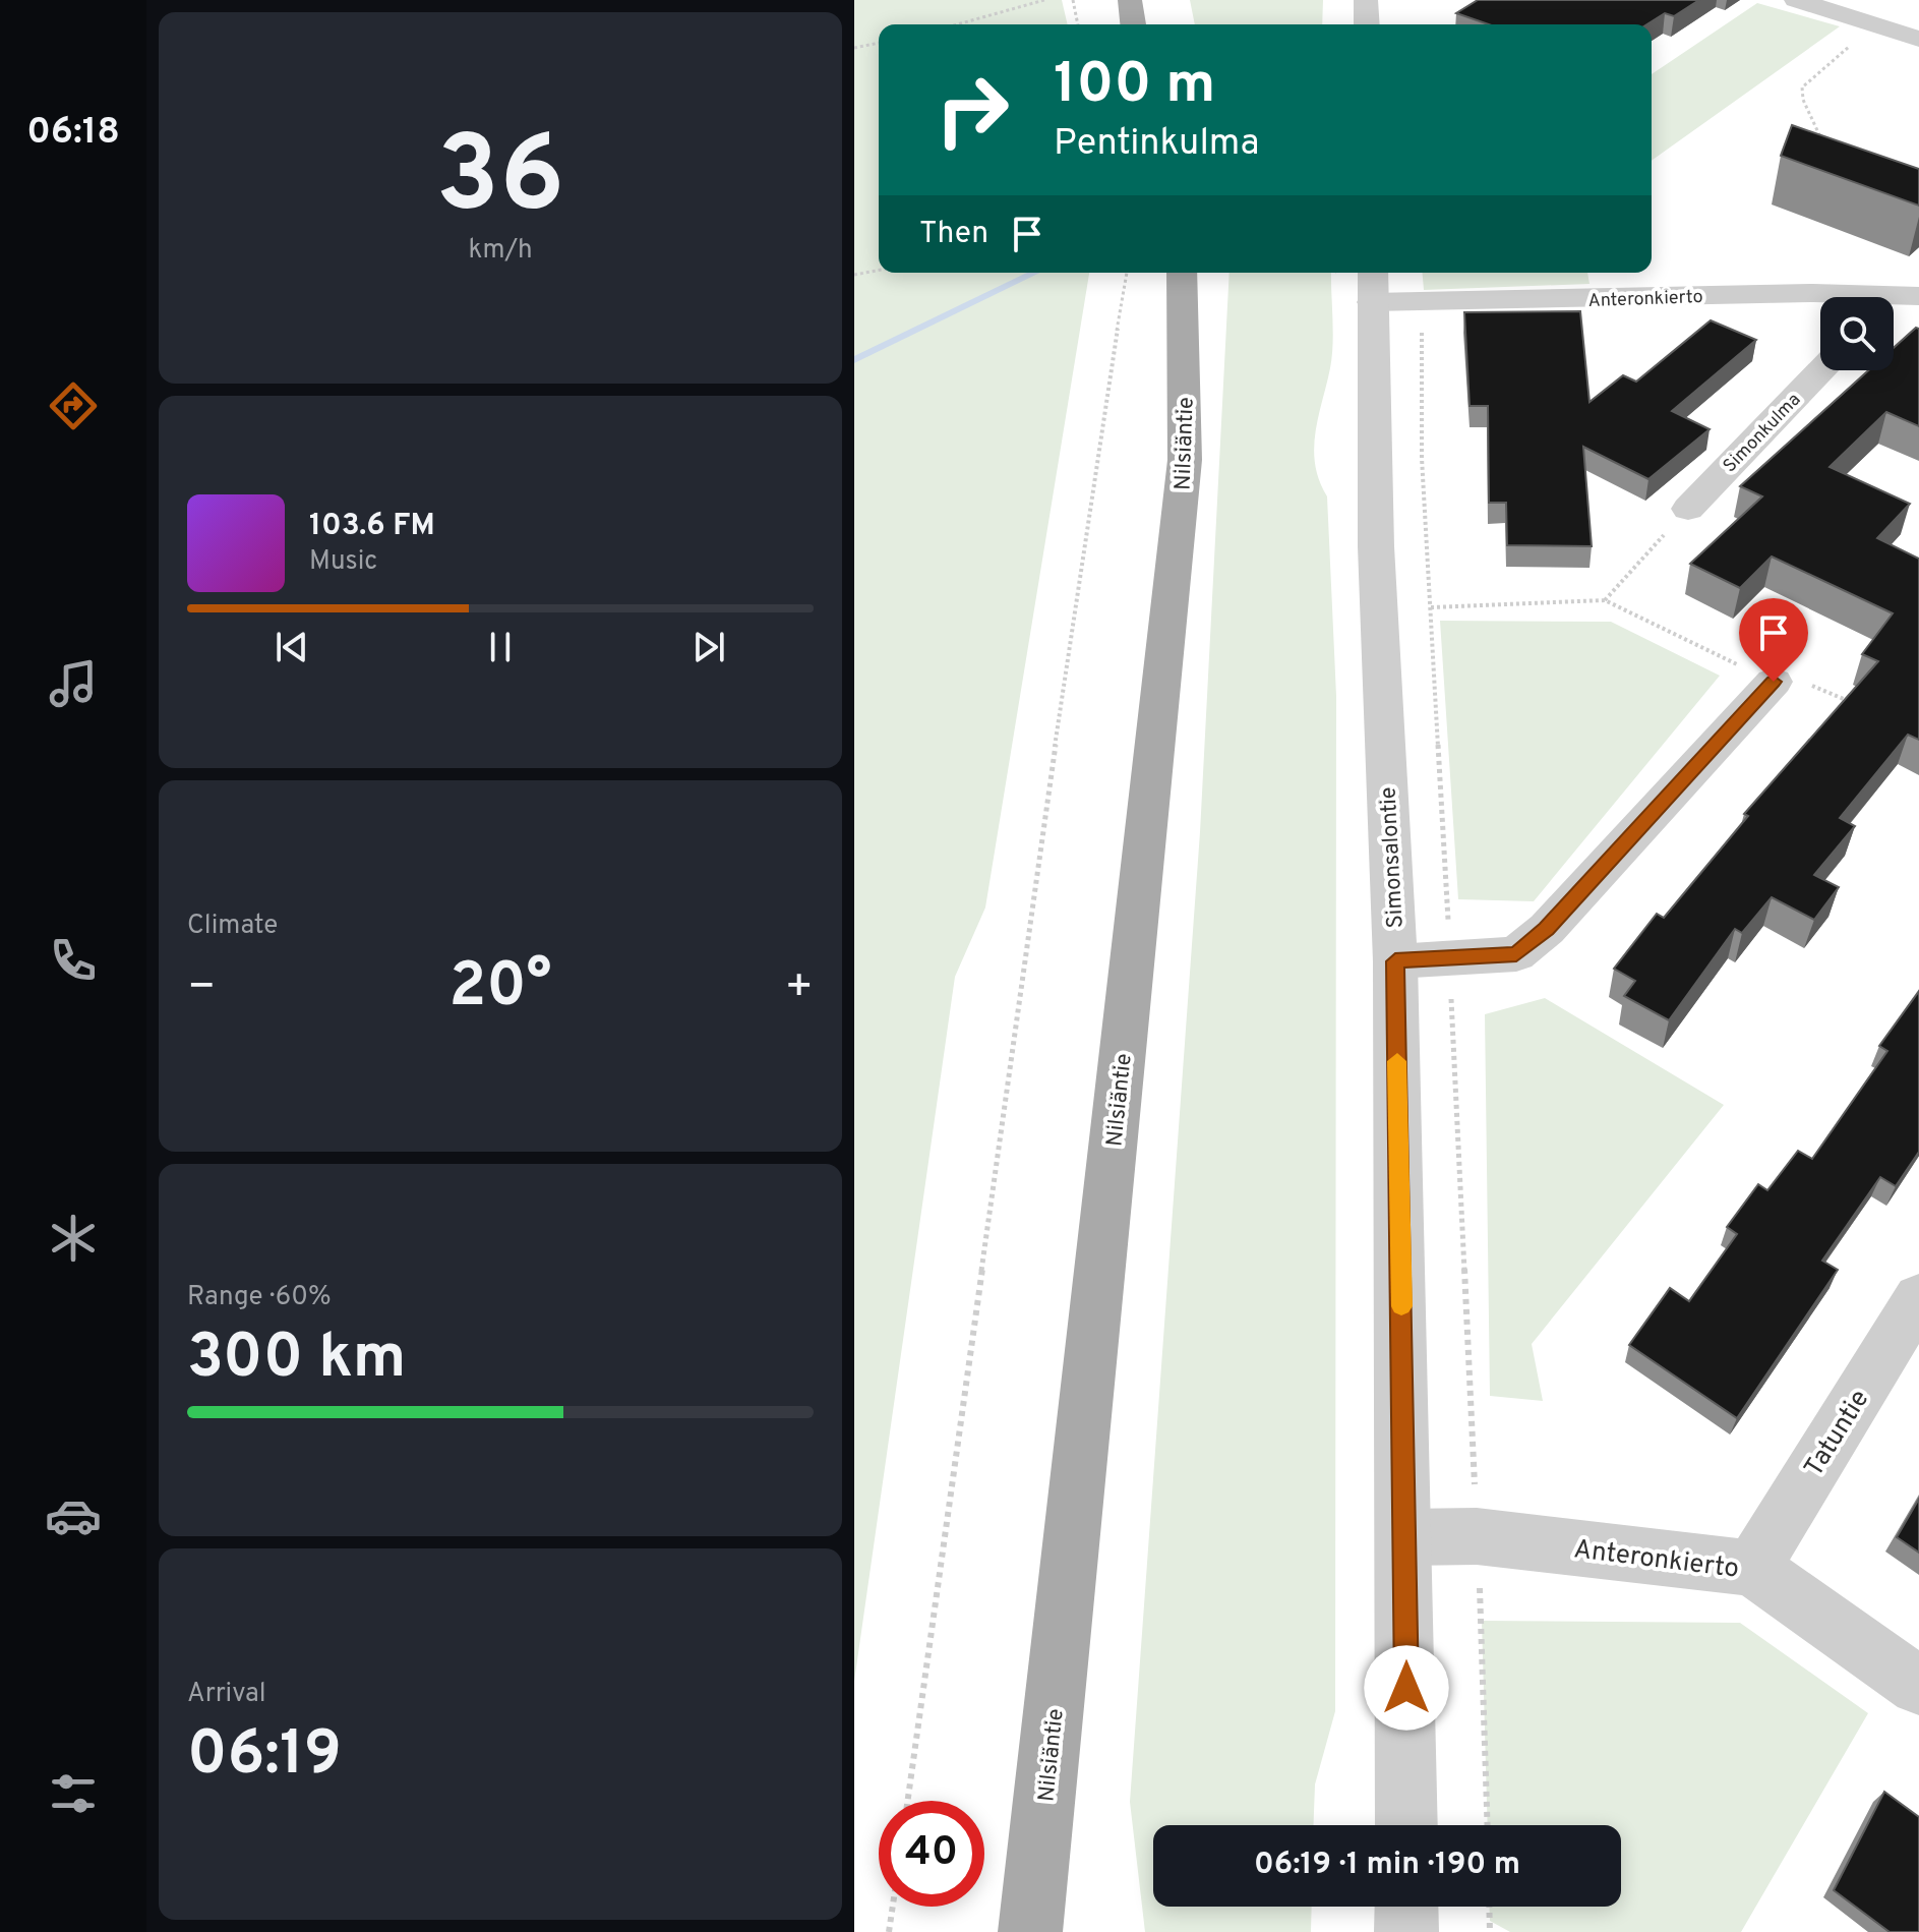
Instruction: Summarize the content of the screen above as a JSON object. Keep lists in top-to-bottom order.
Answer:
{
  "streets": {
    "main road": ["Nilsiäntie"],
    "street": [
      "Anteronkierto",
      "Simonkulma",
      "Simonsalontie",
      "Tatuntie"
    ]
  },
  "crossings": [
    ["Anteronkierto", "Simonsalontie"],
    ["Anteronkierto", "Tatuntie"]
  ],
  "page": {
    "tabs": "06:18",
    "tile": [
      ["36", "km/h"],
      "Climate",
      ["Range · 60%", "300 km"],
      ["Arrival", "06:19"]
    ],
    "turn": ["100 m", "Pentinkulma"],
    "then": "Then",
    "song": ["103.6 FM", "Music"],
    "heat": ["−", "20°", "+"],
    "limit": "40",
    "trip": "06:19 · 1 min · 190 m"
  }
}
